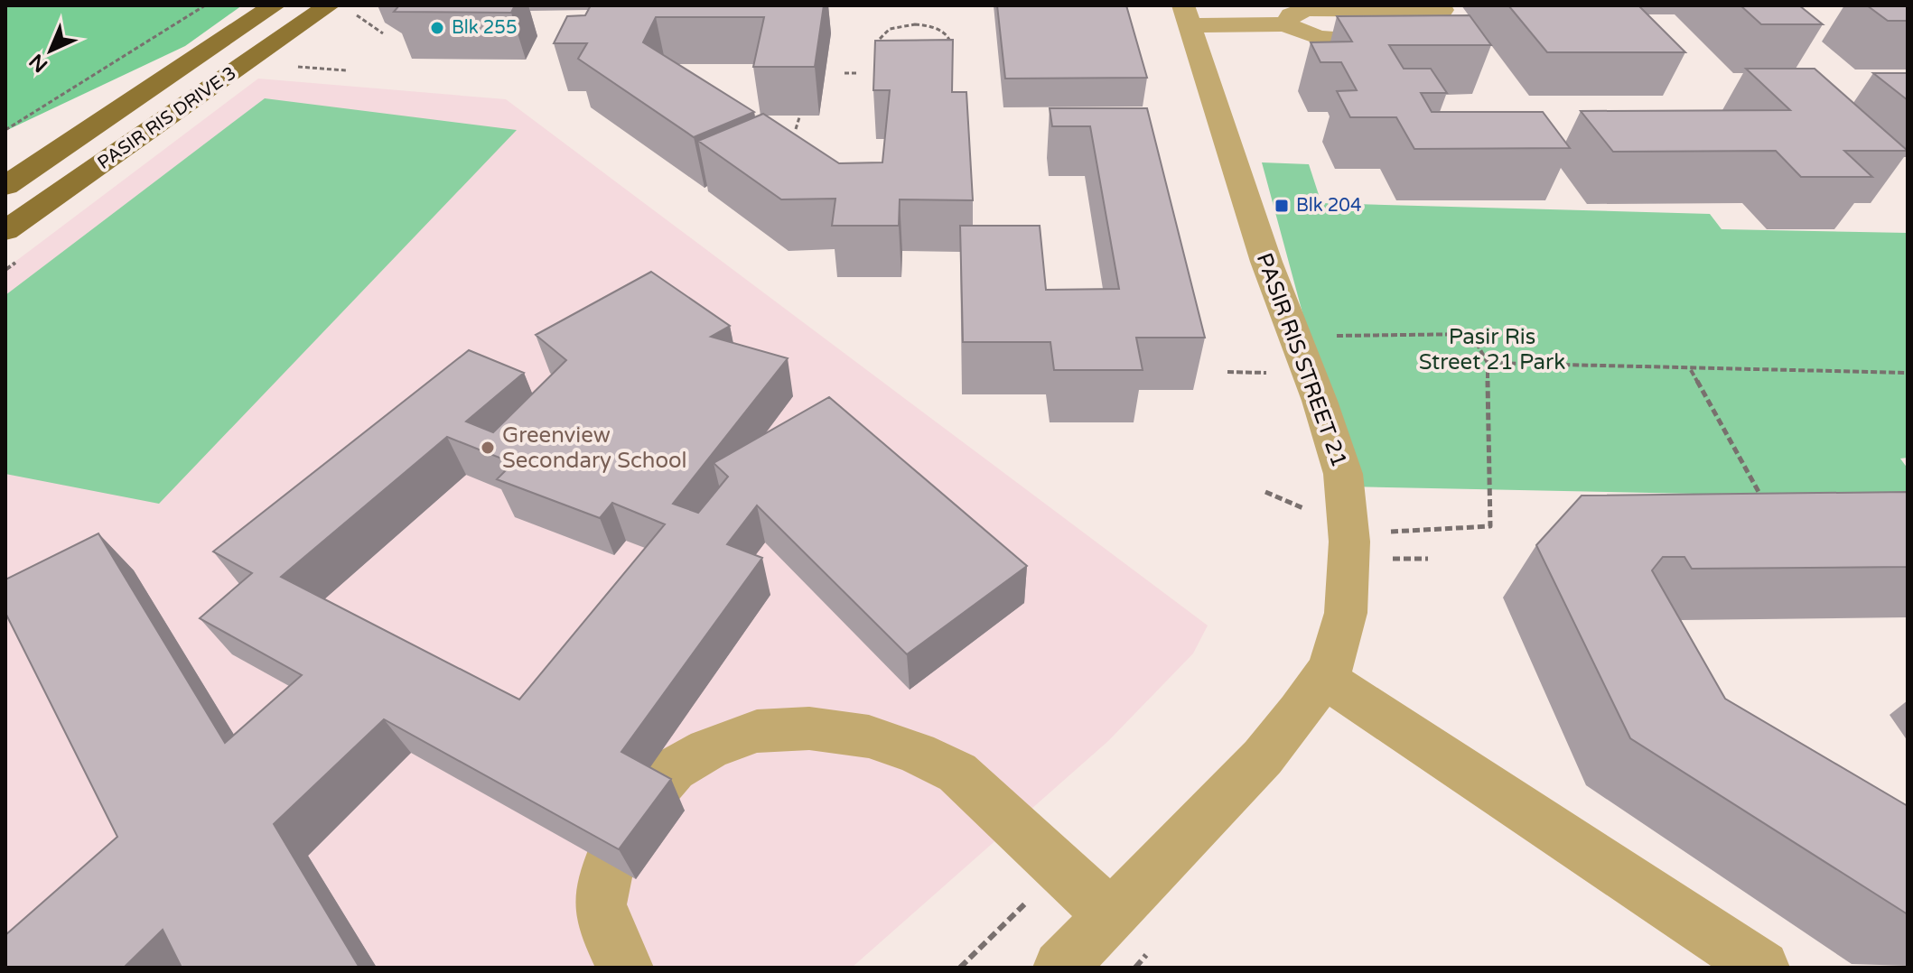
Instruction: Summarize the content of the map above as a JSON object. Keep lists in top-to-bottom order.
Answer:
{
  "streets": {
    "main road": ["PASIR RIS DRIVE 3"],
    "street": ["PASIR RIS STREET 21"]
  },
  "parks": ["Pasir Ris Street 21 Park"],
  "places": {
    "other": ["Blk 255", "Greenview Secondary School"],
    "transit": ["Blk 204"]
  },
  "north": "bottom left"
}
